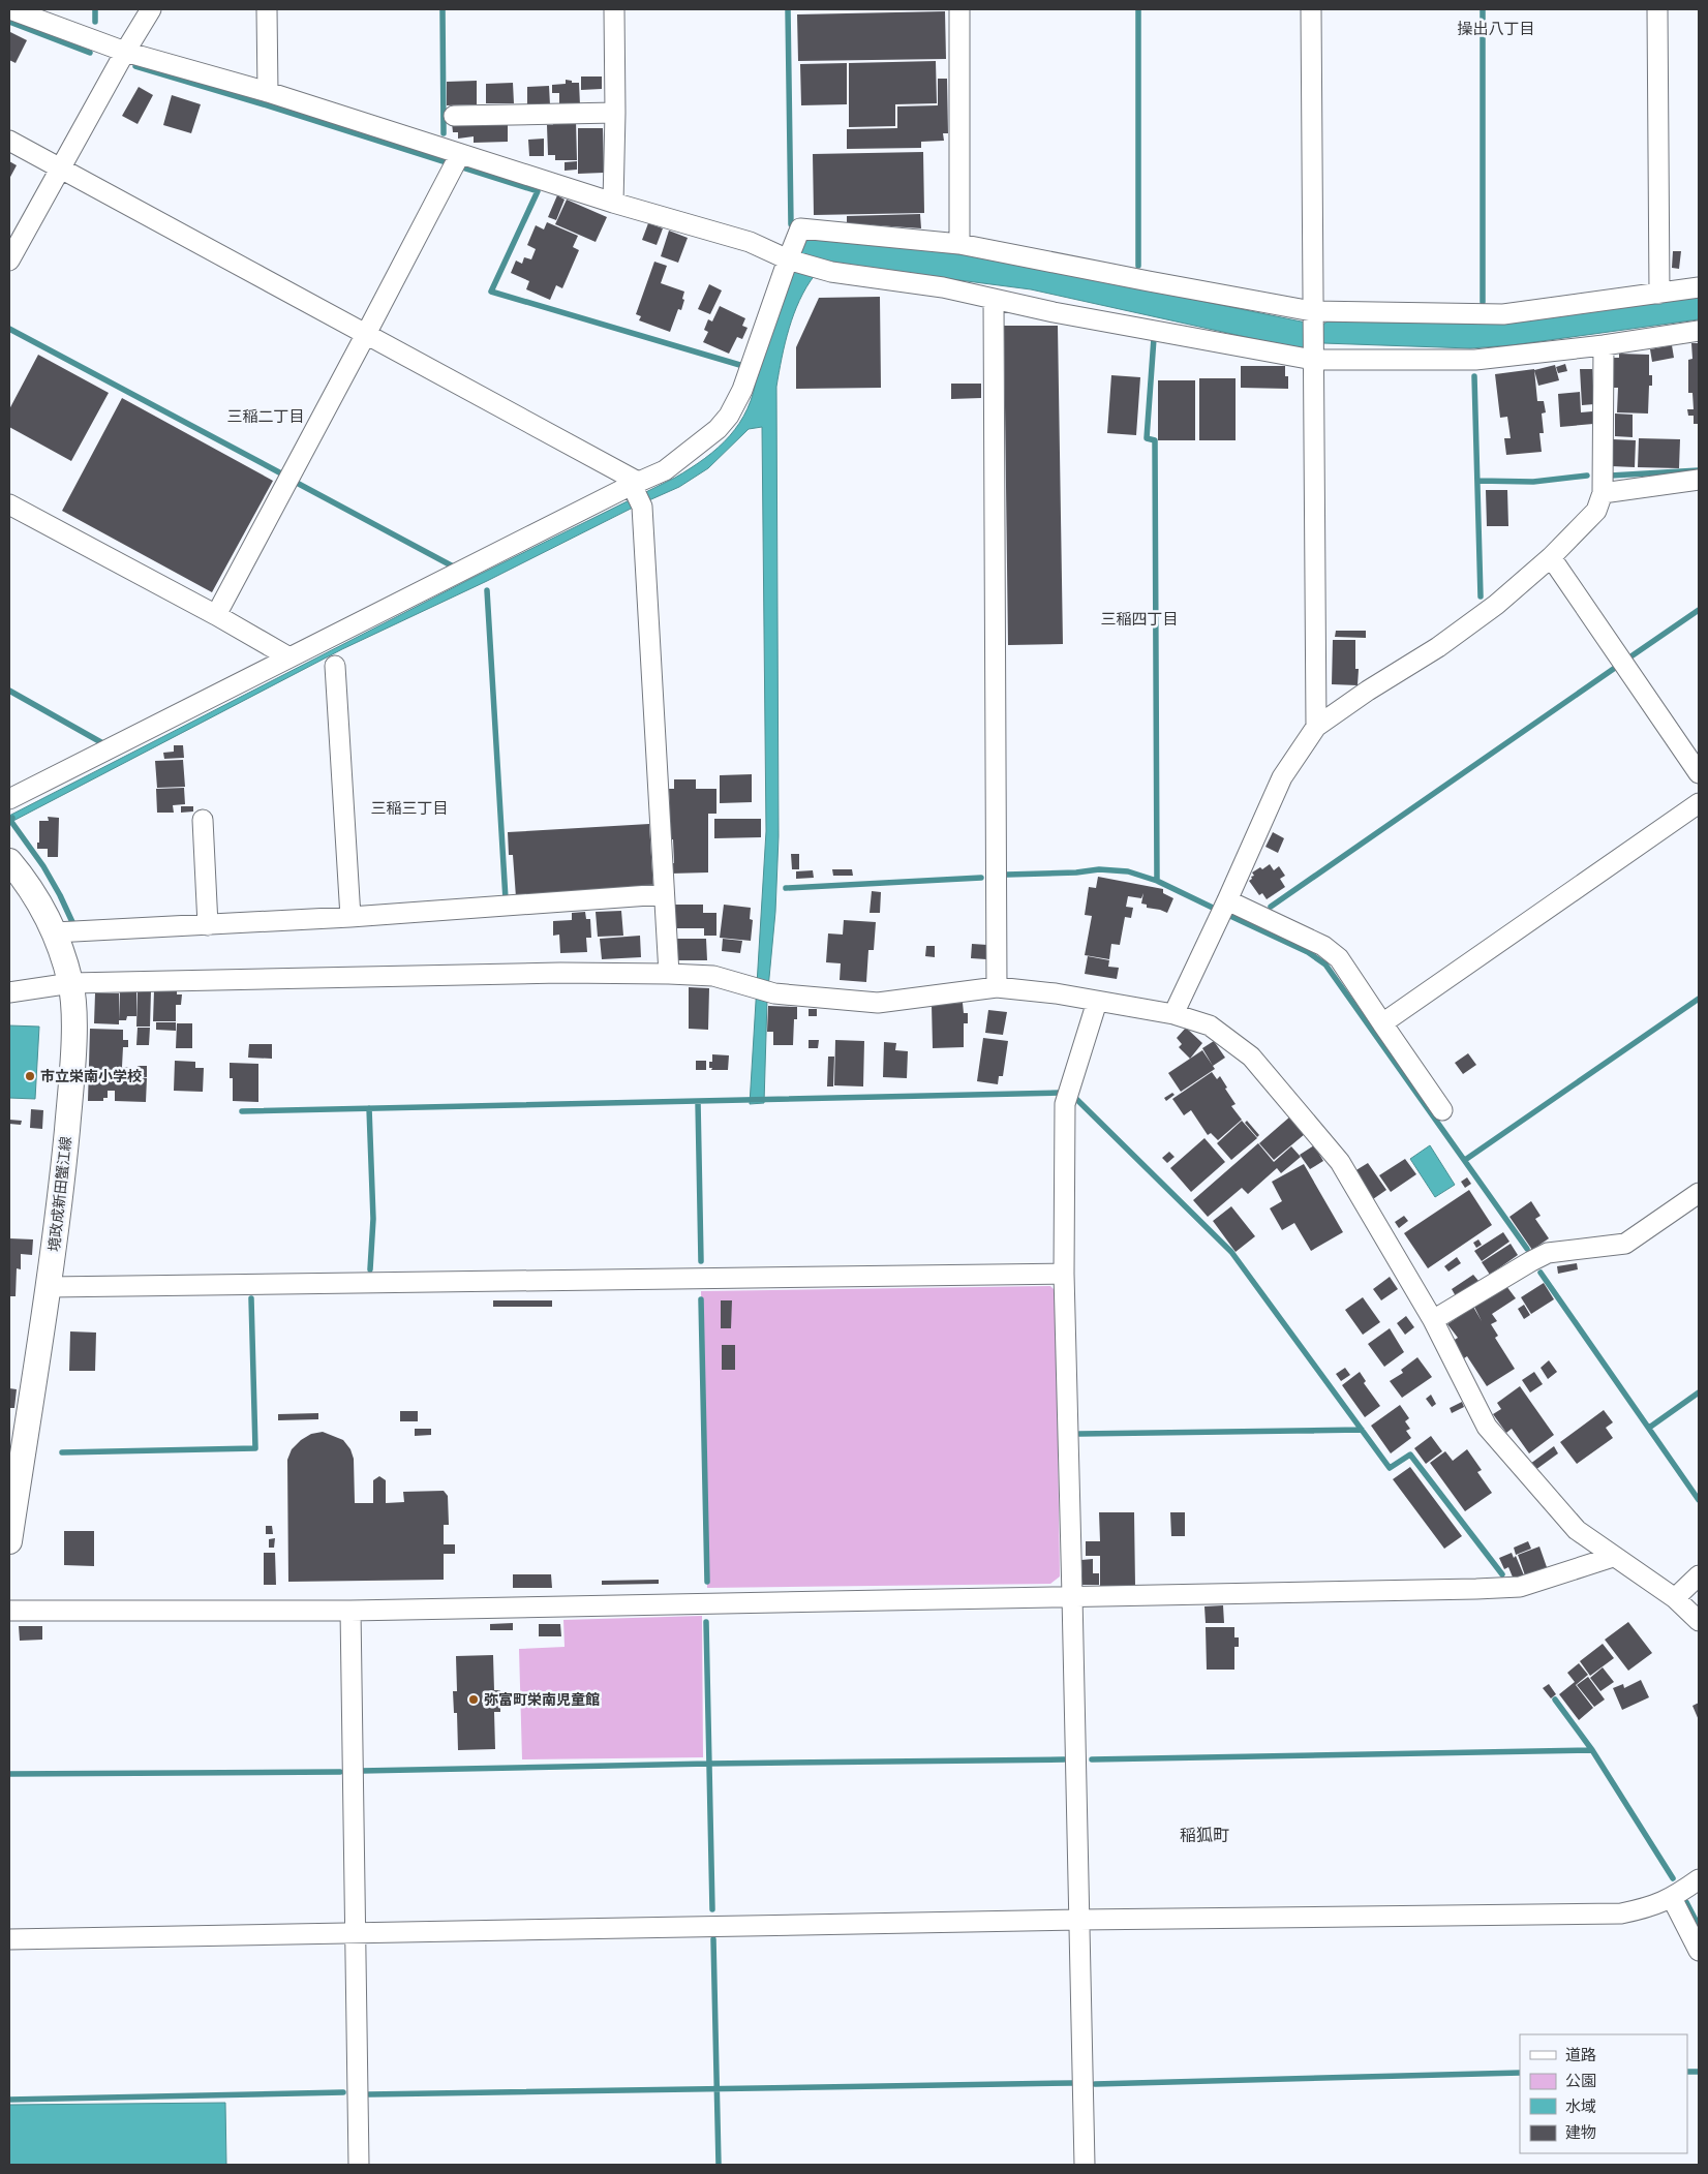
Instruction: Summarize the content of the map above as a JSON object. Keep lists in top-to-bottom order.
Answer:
{
  "streets": {
    "main road": ["境政成新田蟹江線"]
  },
  "districts": [
    "操出八丁目",
    "三稲二丁目",
    "三稲四丁目",
    "三稲三丁目",
    "稲狐町"
  ],
  "places": ["市立栄南小学校", "弥富町栄南児童館"],
  "legend": [
    "道路",
    "公園",
    "水域",
    "建物"
  ]
}
